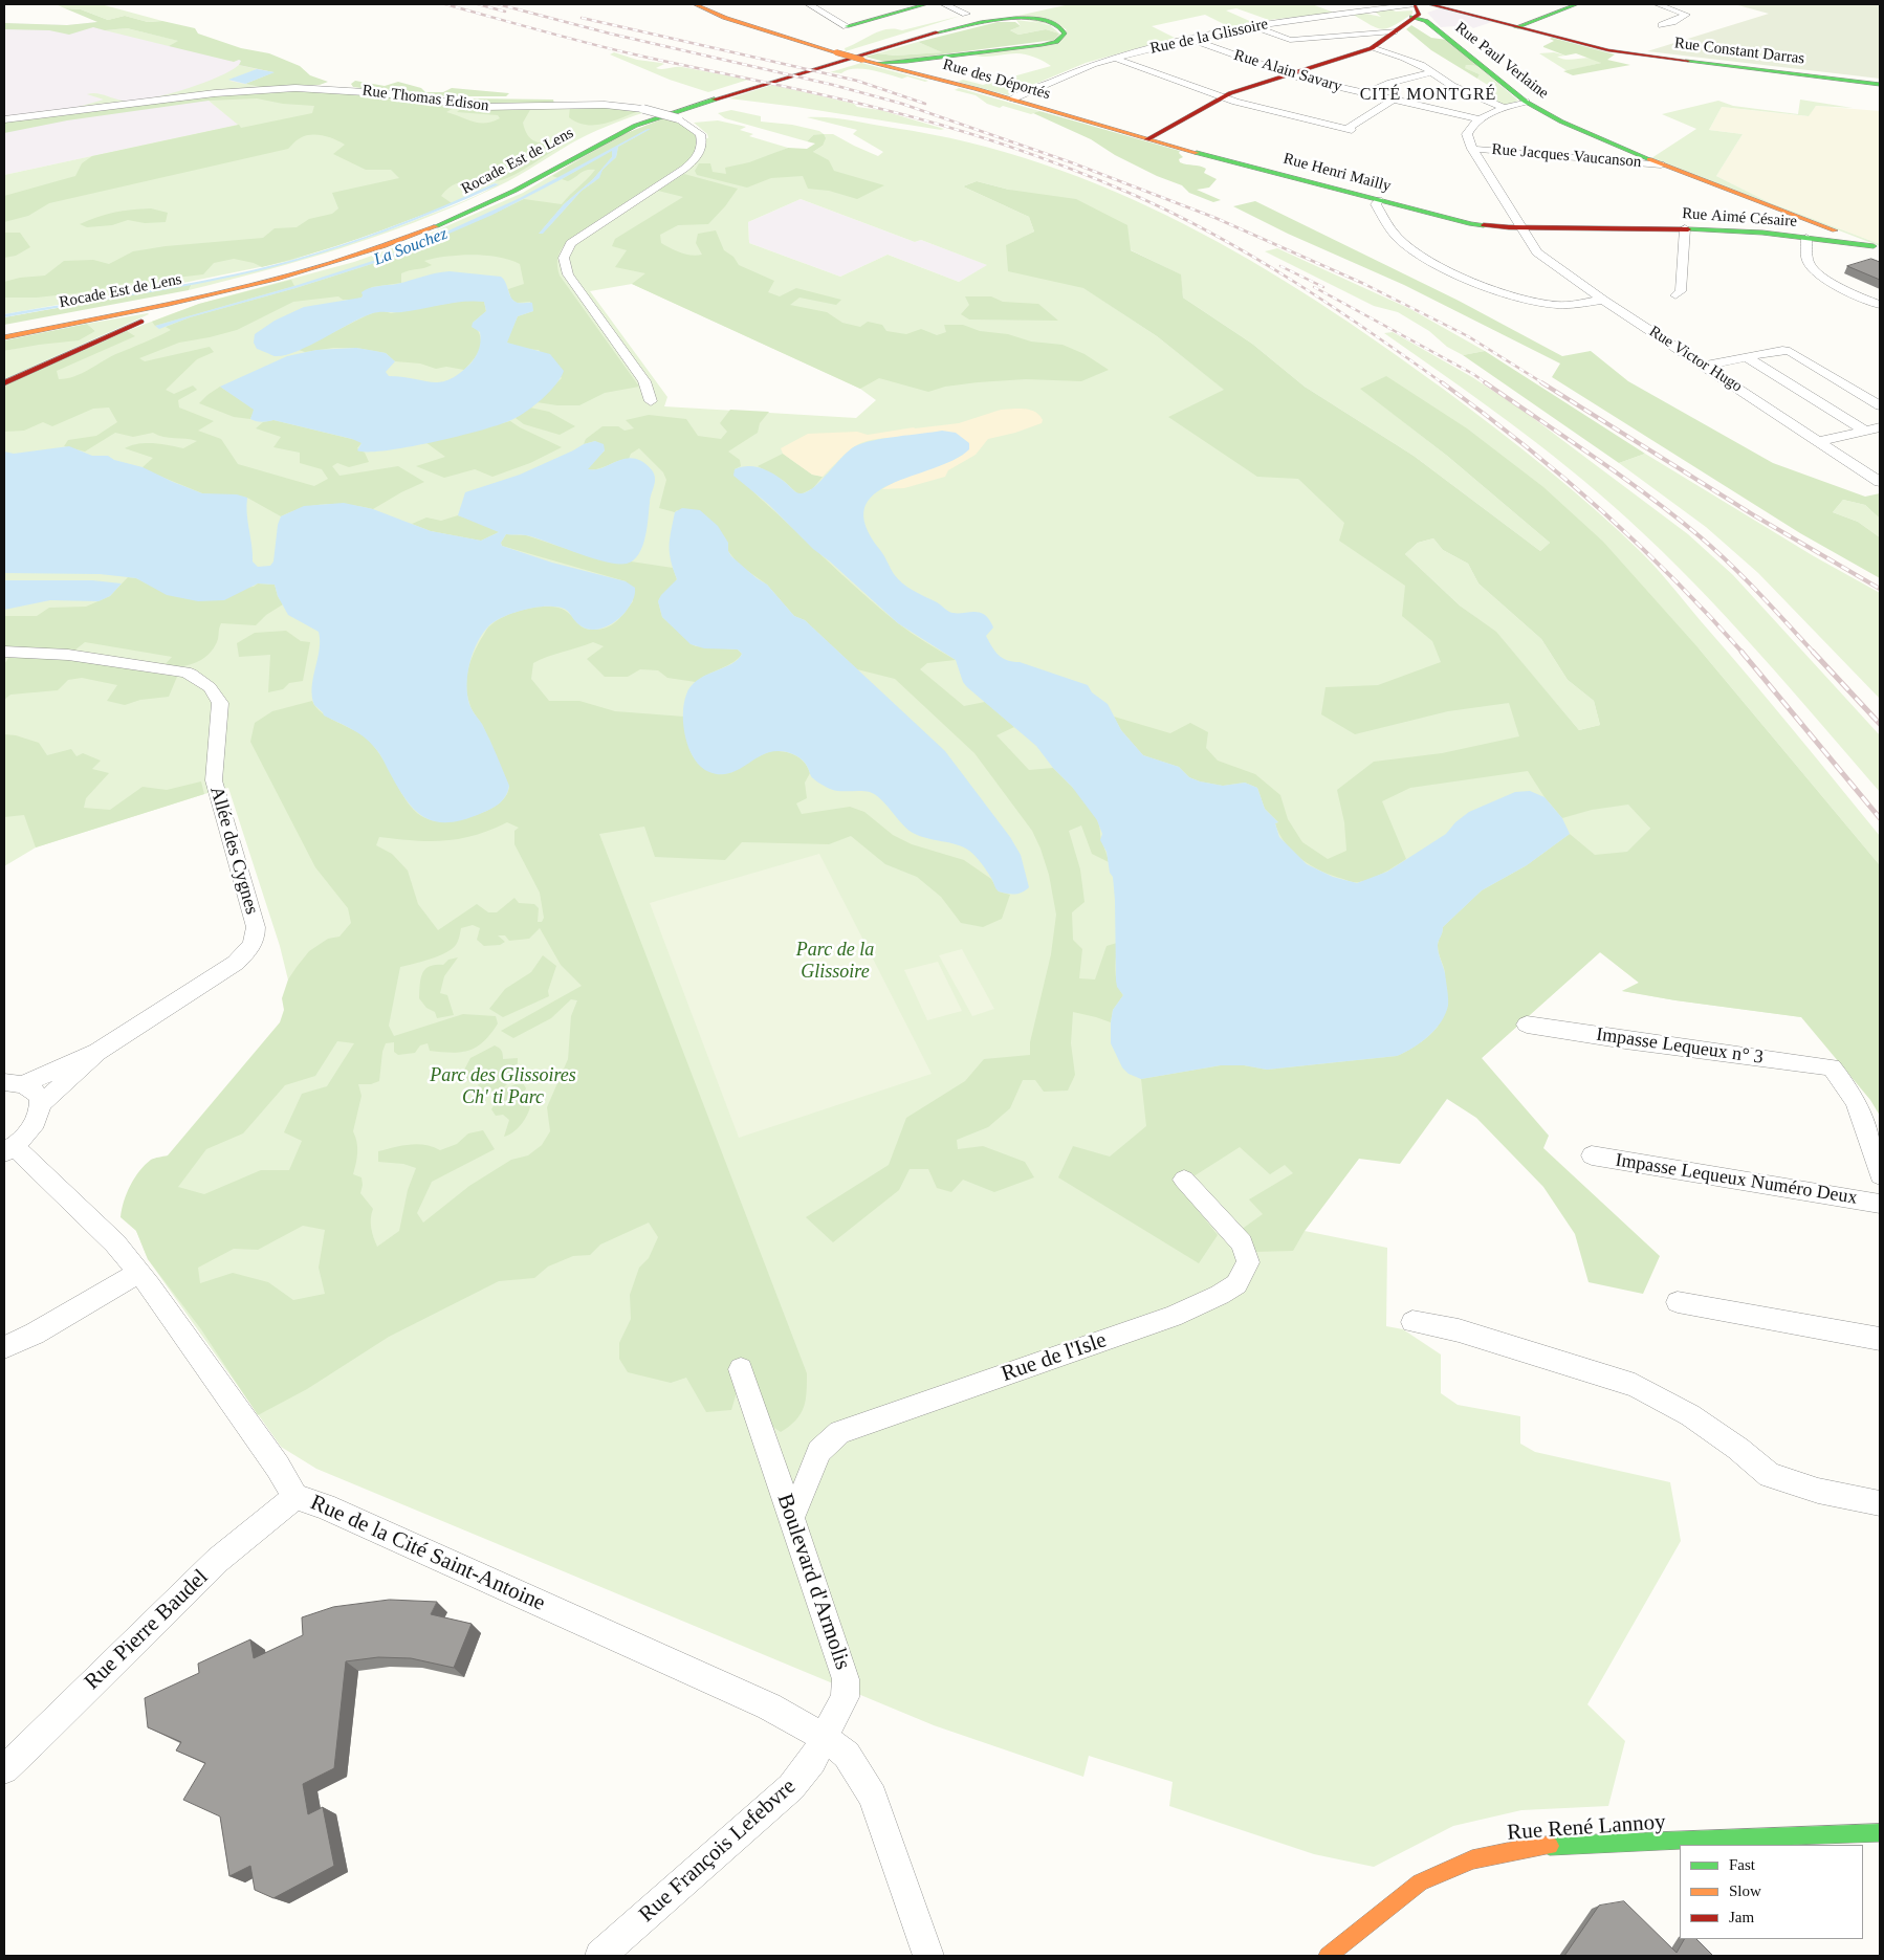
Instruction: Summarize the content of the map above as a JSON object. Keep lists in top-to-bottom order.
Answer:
{
  "streets": {
    "main road": [
      "Rue Constant Darras",
      "Rue Paul Verlaine",
      "Rue des Déportés",
      "Rocade Est de Lens",
      "Rue Henri Mailly",
      "Rue Aimé Césaire",
      "Rue René Lannoy"
    ],
    "street": [
      "Rue de la Glissoire",
      "Rue Alain Savary",
      "Rue Thomas Edison",
      "Rue Jacques Vaucanson",
      "Rue Victor Hugo",
      "Allée des Cygnes",
      "Impasse Lequeux n° 3",
      "Impasse Lequeux Numéro Deux",
      "Rue de l'Isle",
      "Rue de la Cité Saint-Antoine",
      "Boulevard d'Armolis",
      "Rue Pierre Baudel",
      "Rue François Lefebvre"
    ]
  },
  "crossings": [
    ["Rue de la Glissoire", "Rue Alain Savary"],
    ["Rue de la Glissoire", "Rue des Déportés"],
    ["Rue Paul Verlaine", "Rue Jacques Vaucanson"],
    ["Rue Paul Verlaine", "Rue Aimé Césaire"],
    ["Rue des Déportés", "Rue Henri Mailly"],
    ["Rue Jacques Vaucanson", "Rue Victor Hugo"],
    ["Rue Henri Mailly", "Rue Aimé Césaire"],
    ["Rue Henri Mailly", "Rue Victor Hugo"],
    ["Rue de l'Isle", "Boulevard d'Armolis"],
    ["Rue de la Cité Saint-Antoine", "Boulevard d'Armolis"],
    ["Rue de la Cité Saint-Antoine", "Rue Pierre Baudel"],
    ["Rue de la Cité Saint-Antoine", "Rue François Lefebvre"],
    ["Boulevard d'Armolis", "Rue François Lefebvre"]
  ],
  "districts": ["CITÉ MONTGRÉ"],
  "water": ["La Souchez"],
  "parks": ["Parc de la Glissoire", "Parc des Glissoires Ch' ti Parc"],
  "legend": ["Fast", "Slow", "Jam"]
}
